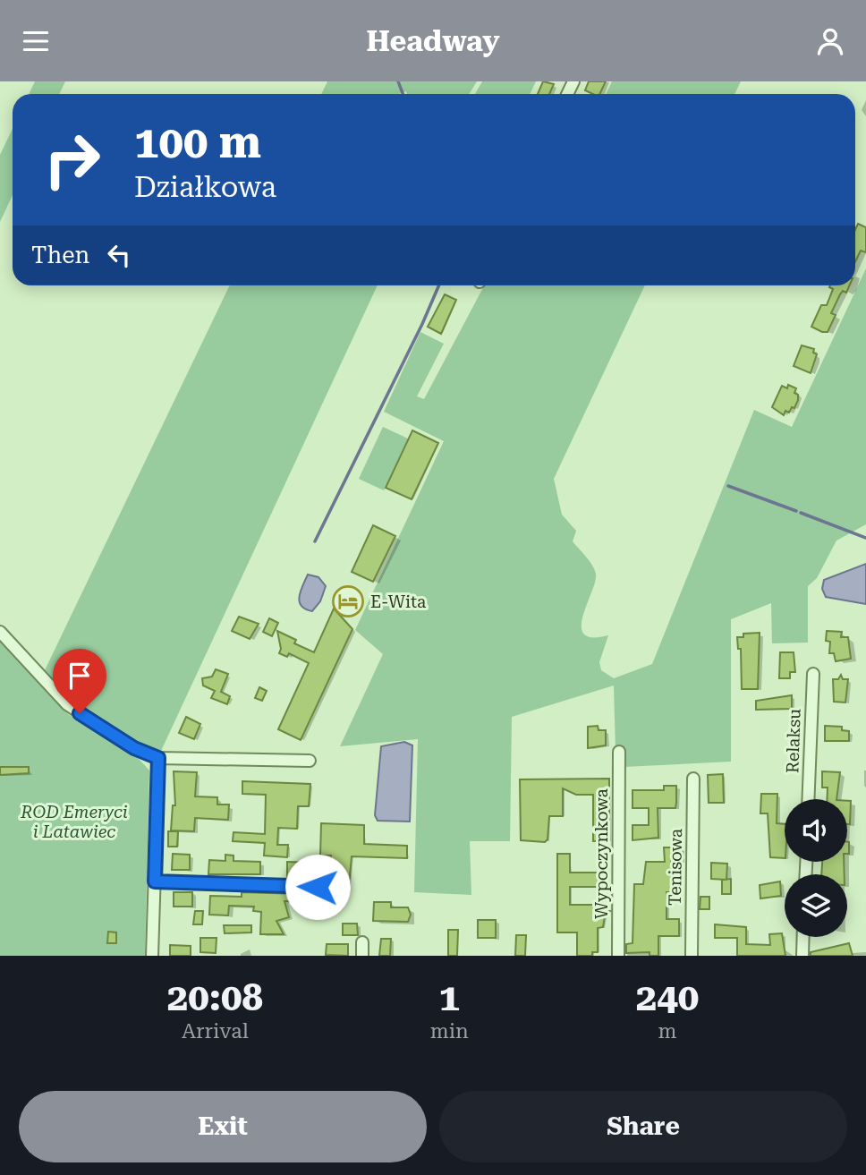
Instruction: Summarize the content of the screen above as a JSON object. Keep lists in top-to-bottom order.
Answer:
{
  "streets": {
    "street": ["Relaksu", "Wypoczynkowa", "Tenisowa"]
  },
  "parks": ["ROD Emeryci i Latawiec"],
  "places": {
    "hotel": ["E-Wita"]
  },
  "page": {
    "header": "Headway",
    "turn": ["100 m", "Działkowa"],
    "then": "Then",
    "eta": [
      "20:08",
      "Arrival",
      "1",
      "min",
      "240",
      "m"
    ],
    "buttons": ["Exit", "Share"]
  }
}
